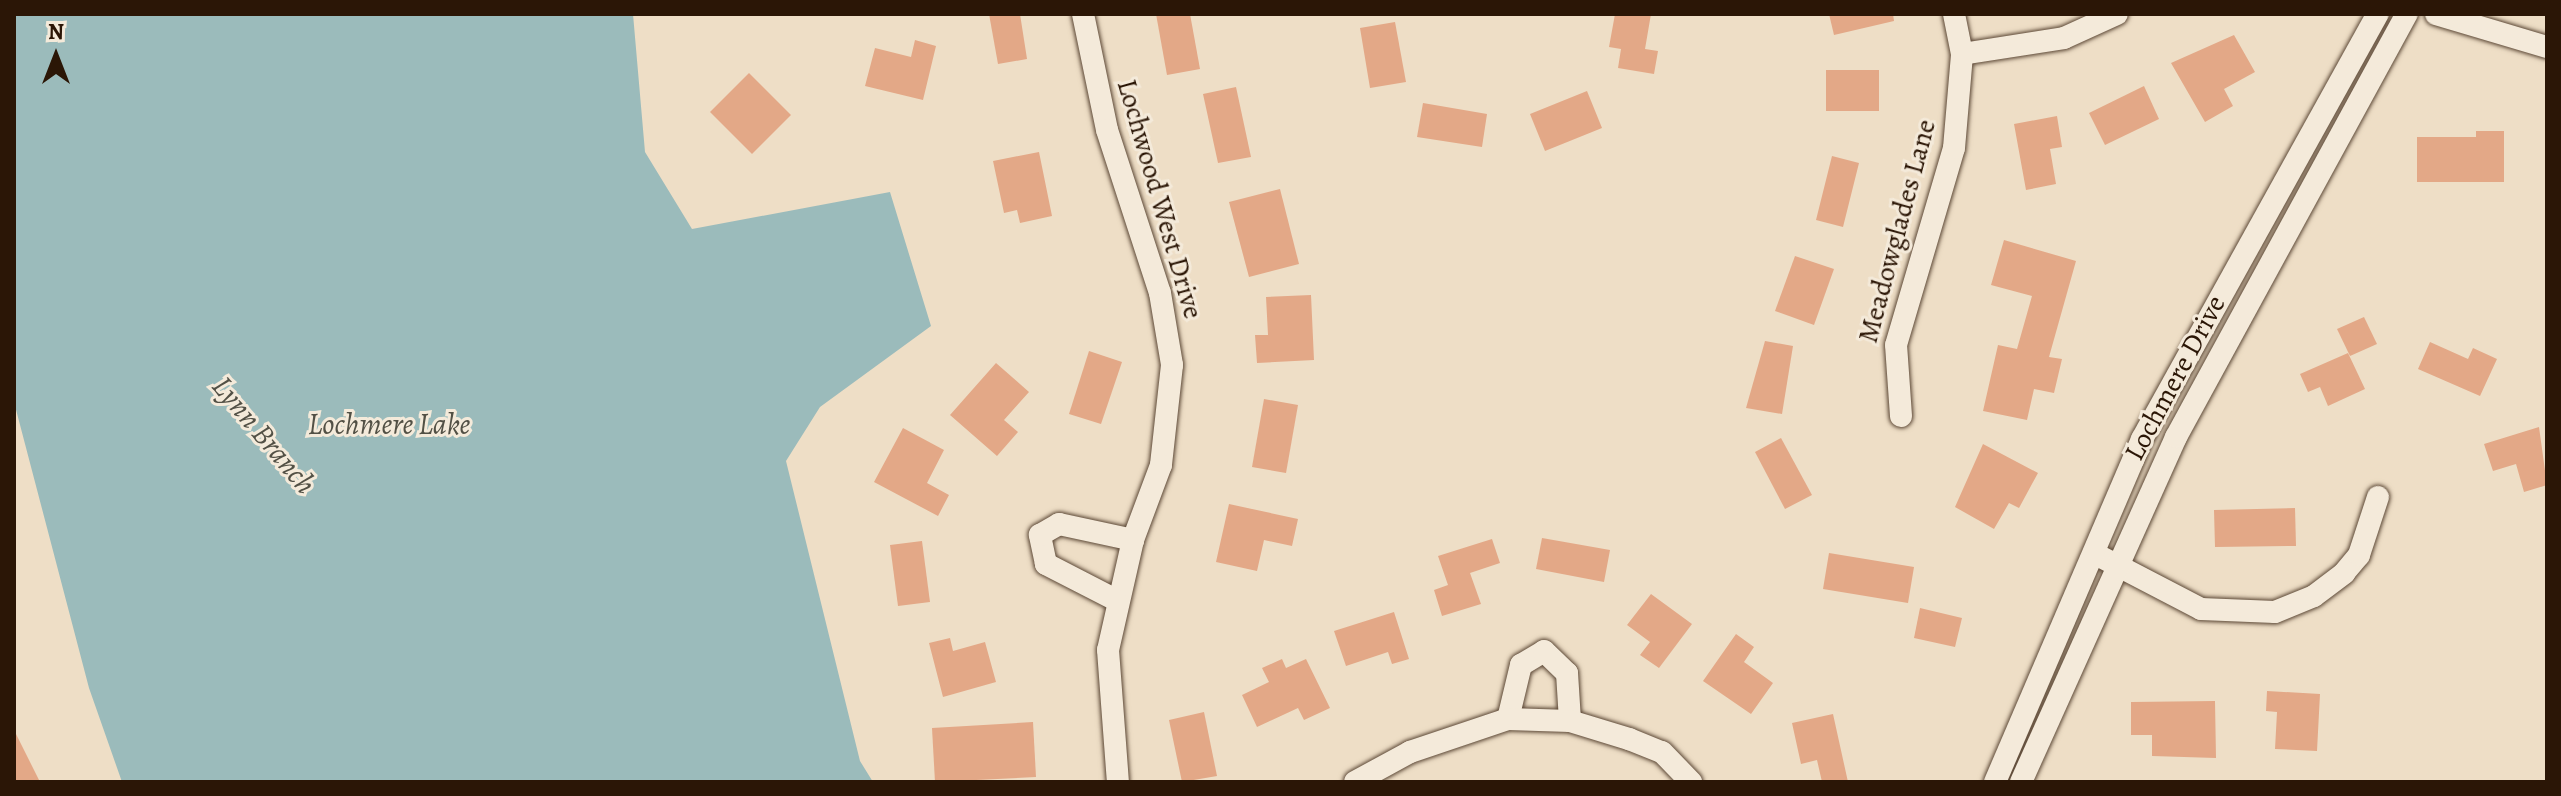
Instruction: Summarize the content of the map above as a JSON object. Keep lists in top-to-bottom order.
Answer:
{
  "streets": {
    "street": ["Lochwood West Drive", "Meadowglades Lane", "Lochmere Drive"]
  },
  "water": ["Lochmere Lake", "Lynn Branch"],
  "north": "top"
}
